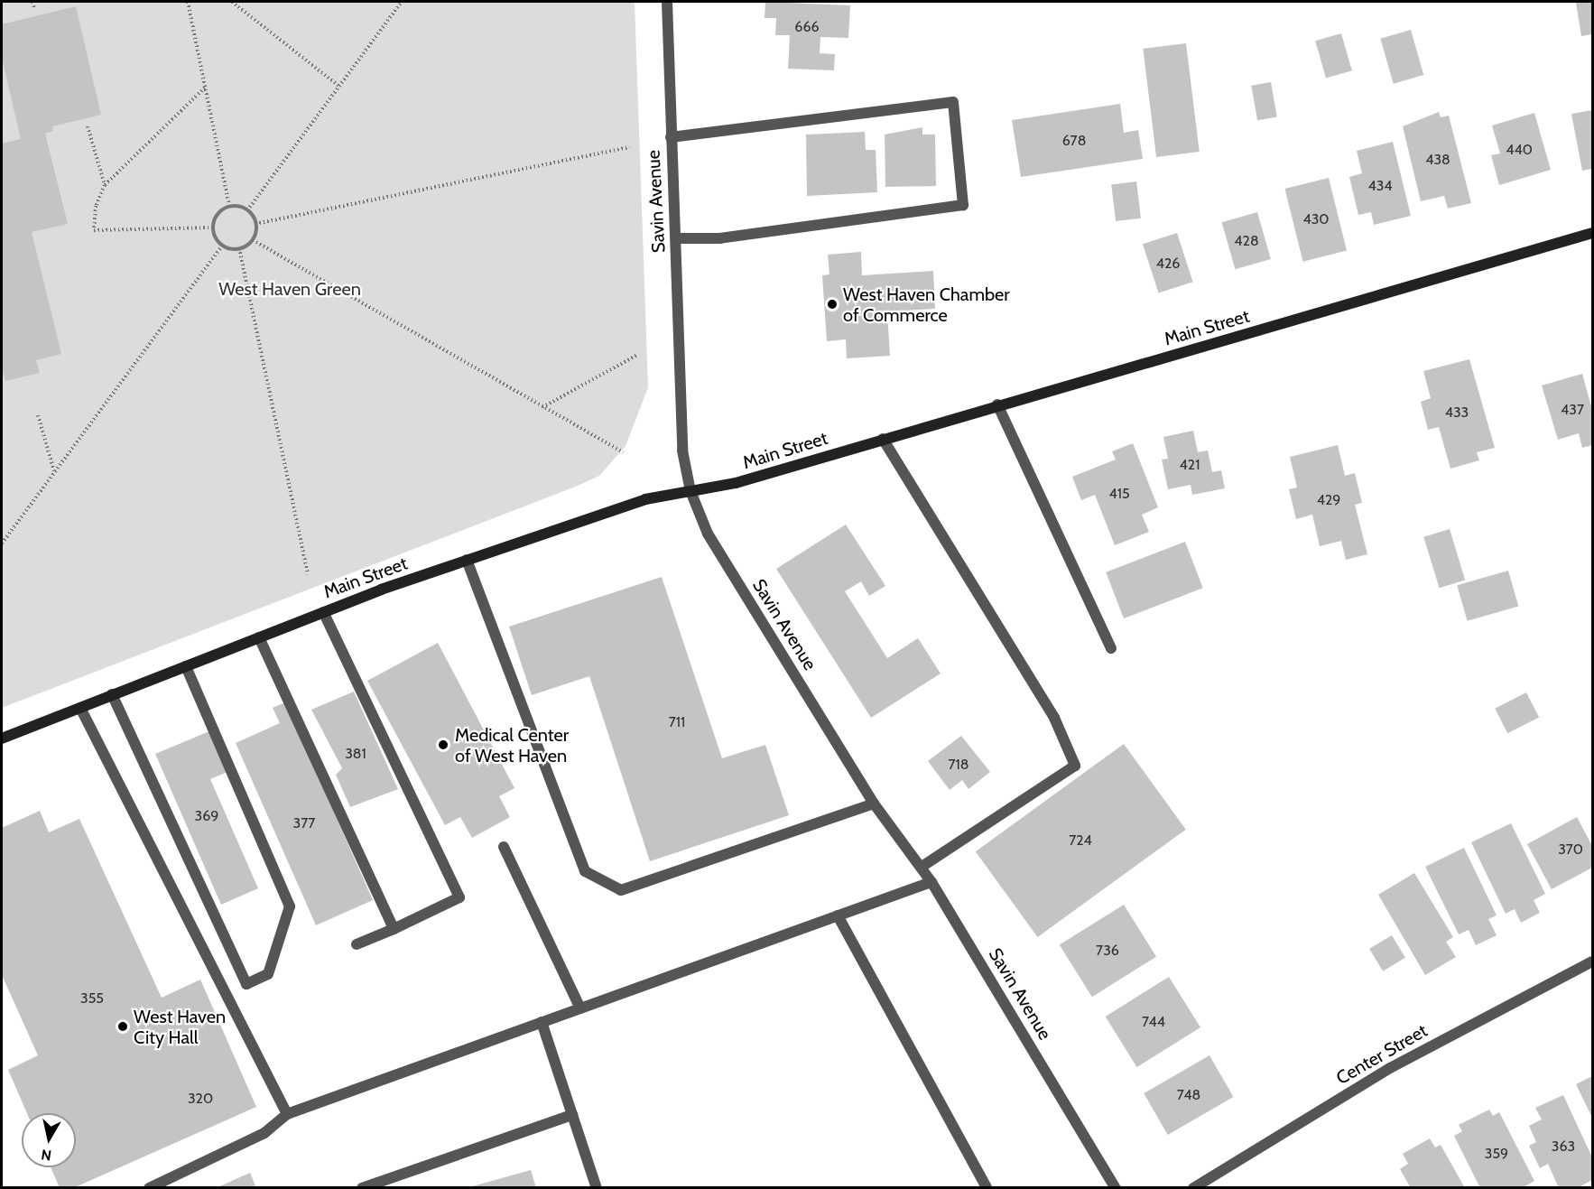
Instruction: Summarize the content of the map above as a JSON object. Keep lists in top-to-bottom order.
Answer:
{
  "streets": {
    "main road": ["Main Street"],
    "street": ["Savin Avenue", "Center Street"]
  },
  "crossings": [
    ["Savin Avenue", "Main Street"]
  ],
  "parks": ["West Haven Green"],
  "places": ["West Haven Chamber of Commerce", "Medical Center of West Haven", "West Haven City Hall"],
  "house_numbers": [
    "666",
    "678",
    "440",
    "438",
    "434",
    "430",
    "428",
    "426",
    "437",
    "433",
    "421",
    "415",
    "429",
    "711",
    "381",
    "718",
    "369",
    "377",
    "724",
    "370",
    "736",
    "355",
    "744",
    "748",
    "320",
    "363",
    "359"
  ],
  "north": "bottom"
}
